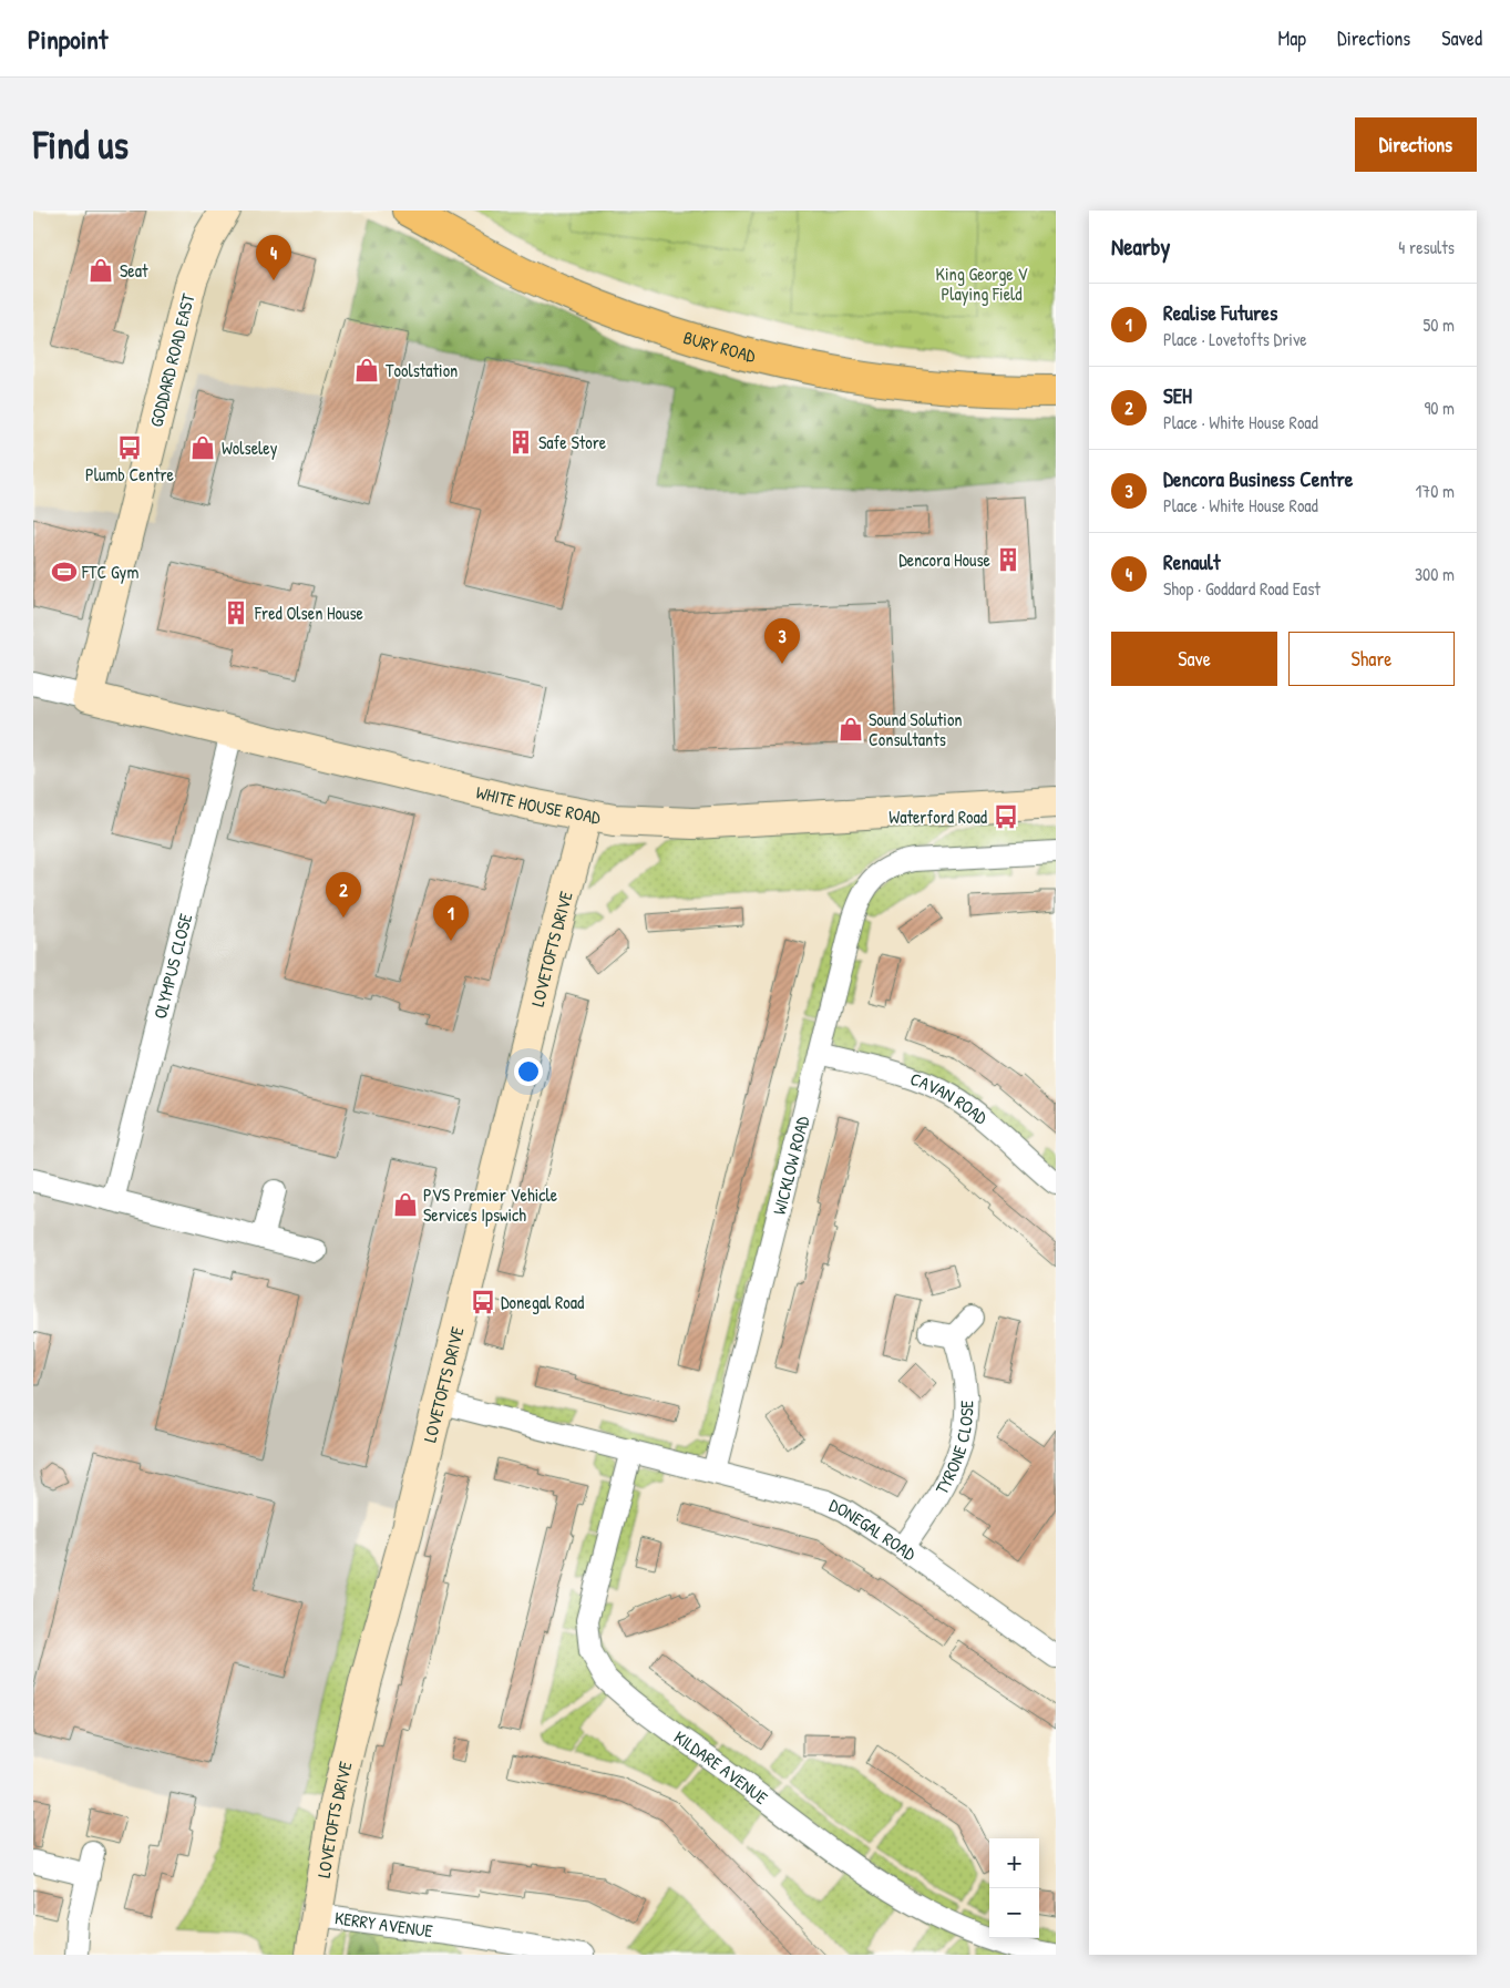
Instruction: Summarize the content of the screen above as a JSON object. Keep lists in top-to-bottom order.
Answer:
{
  "streets": {
    "main road": ["BURY ROAD"],
    "street": [
      "GODDARD ROAD EAST",
      "WHITE HOUSE ROAD",
      "LOVETOFTS DRIVE",
      "OLYMPUS CLOSE",
      "CAVAN ROAD",
      "WICKLOW ROAD",
      "TYRONE CLOSE",
      "DONEGAL ROAD",
      "KILDARE AVENUE",
      "KERRY AVENUE"
    ]
  },
  "crossings": [
    ["GODDARD ROAD EAST", "WHITE HOUSE ROAD"],
    ["WHITE HOUSE ROAD", "LOVETOFTS DRIVE"],
    ["WHITE HOUSE ROAD", "OLYMPUS CLOSE"],
    ["LOVETOFTS DRIVE", "DONEGAL ROAD"],
    ["LOVETOFTS DRIVE", "KERRY AVENUE"],
    ["CAVAN ROAD", "WICKLOW ROAD"],
    ["WICKLOW ROAD", "DONEGAL ROAD"],
    ["TYRONE CLOSE", "DONEGAL ROAD"],
    ["DONEGAL ROAD", "KILDARE AVENUE"]
  ],
  "parks": ["King George V Playing Field"],
  "places": {
    "shop": [
      "Seat",
      "Toolstation",
      "Wolseley",
      "Sound Solution Consultants",
      "PVS Premier Vehicle Services Ipswich"
    ],
    "building": ["Safe Store", "Dencora House", "Fred Olsen House"],
    "bus stop": ["Plumb Centre", "Waterford Road", "Donegal Road"],
    "sports": ["FTC Gym"]
  },
  "page": {
    "header": "Pinpoint",
    "nav": ["Map", "Directions", "Saved"],
    "buttons": [
      "Directions",
      ["Save", "Share"]
    ],
    "title": "Find us",
    "heading": ["Nearby", "4 results"],
    "pins": [
      "4",
      "3",
      "2",
      "1"
    ],
    "list": [
      {
        "mark": "1",
        "name": "Realise Futures",
        "note": "Place · Lovetofts Drive",
        "value": "50 m"
      },
      {
        "mark": "2",
        "name": "SEH",
        "note": "Place · White House Road",
        "value": "90 m"
      },
      {
        "mark": "3",
        "name": "Dencora Business Centre",
        "note": "Place · White House Road",
        "value": "170 m"
      },
      {
        "mark": "4",
        "name": "Renault",
        "note": "Shop · Goddard Road East",
        "value": "300 m"
      }
    ],
    "map_buttons": ["+", "−"]
  }
}
